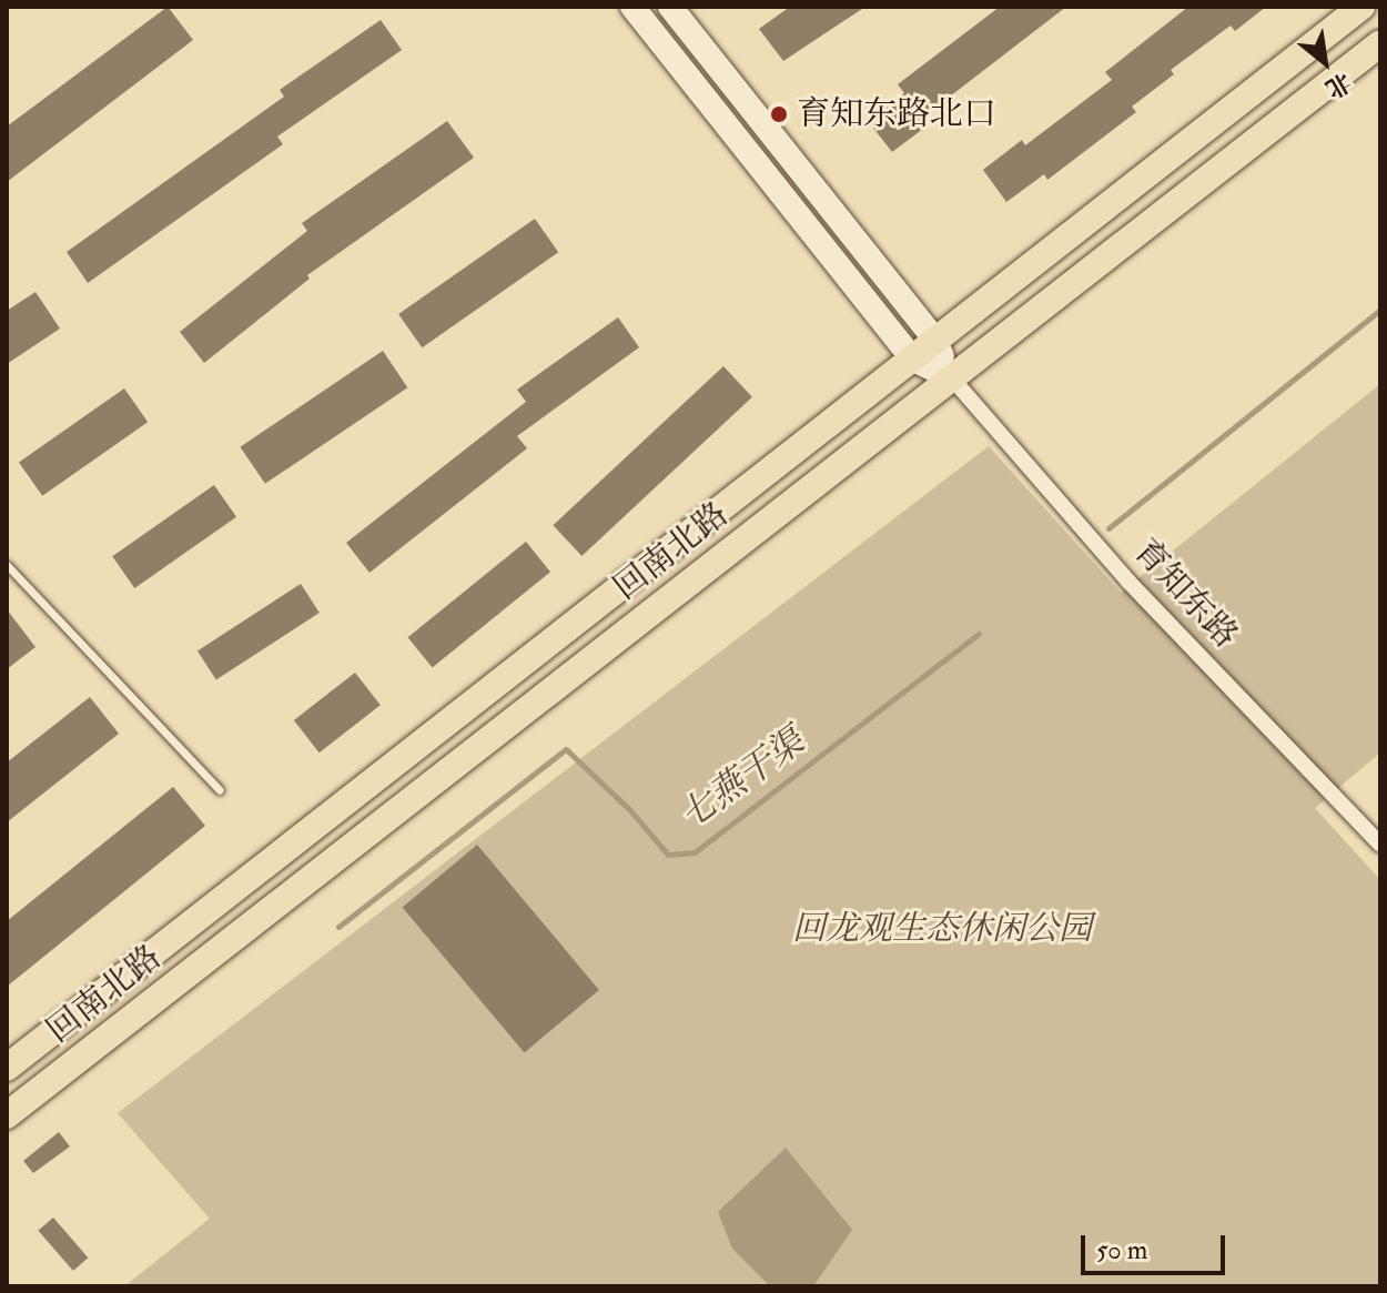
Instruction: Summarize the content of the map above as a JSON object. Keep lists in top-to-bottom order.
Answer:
{
  "streets": {
    "main road": ["回南北路", "育知东路"]
  },
  "crossings": [
    ["回南北路", "育知东路"]
  ],
  "water": ["七燕干渠"],
  "parks": ["回龙观生态休闲公园"],
  "places": ["育知东路北口"],
  "scale_bar": "50 m",
  "north": "bottom right"
}
